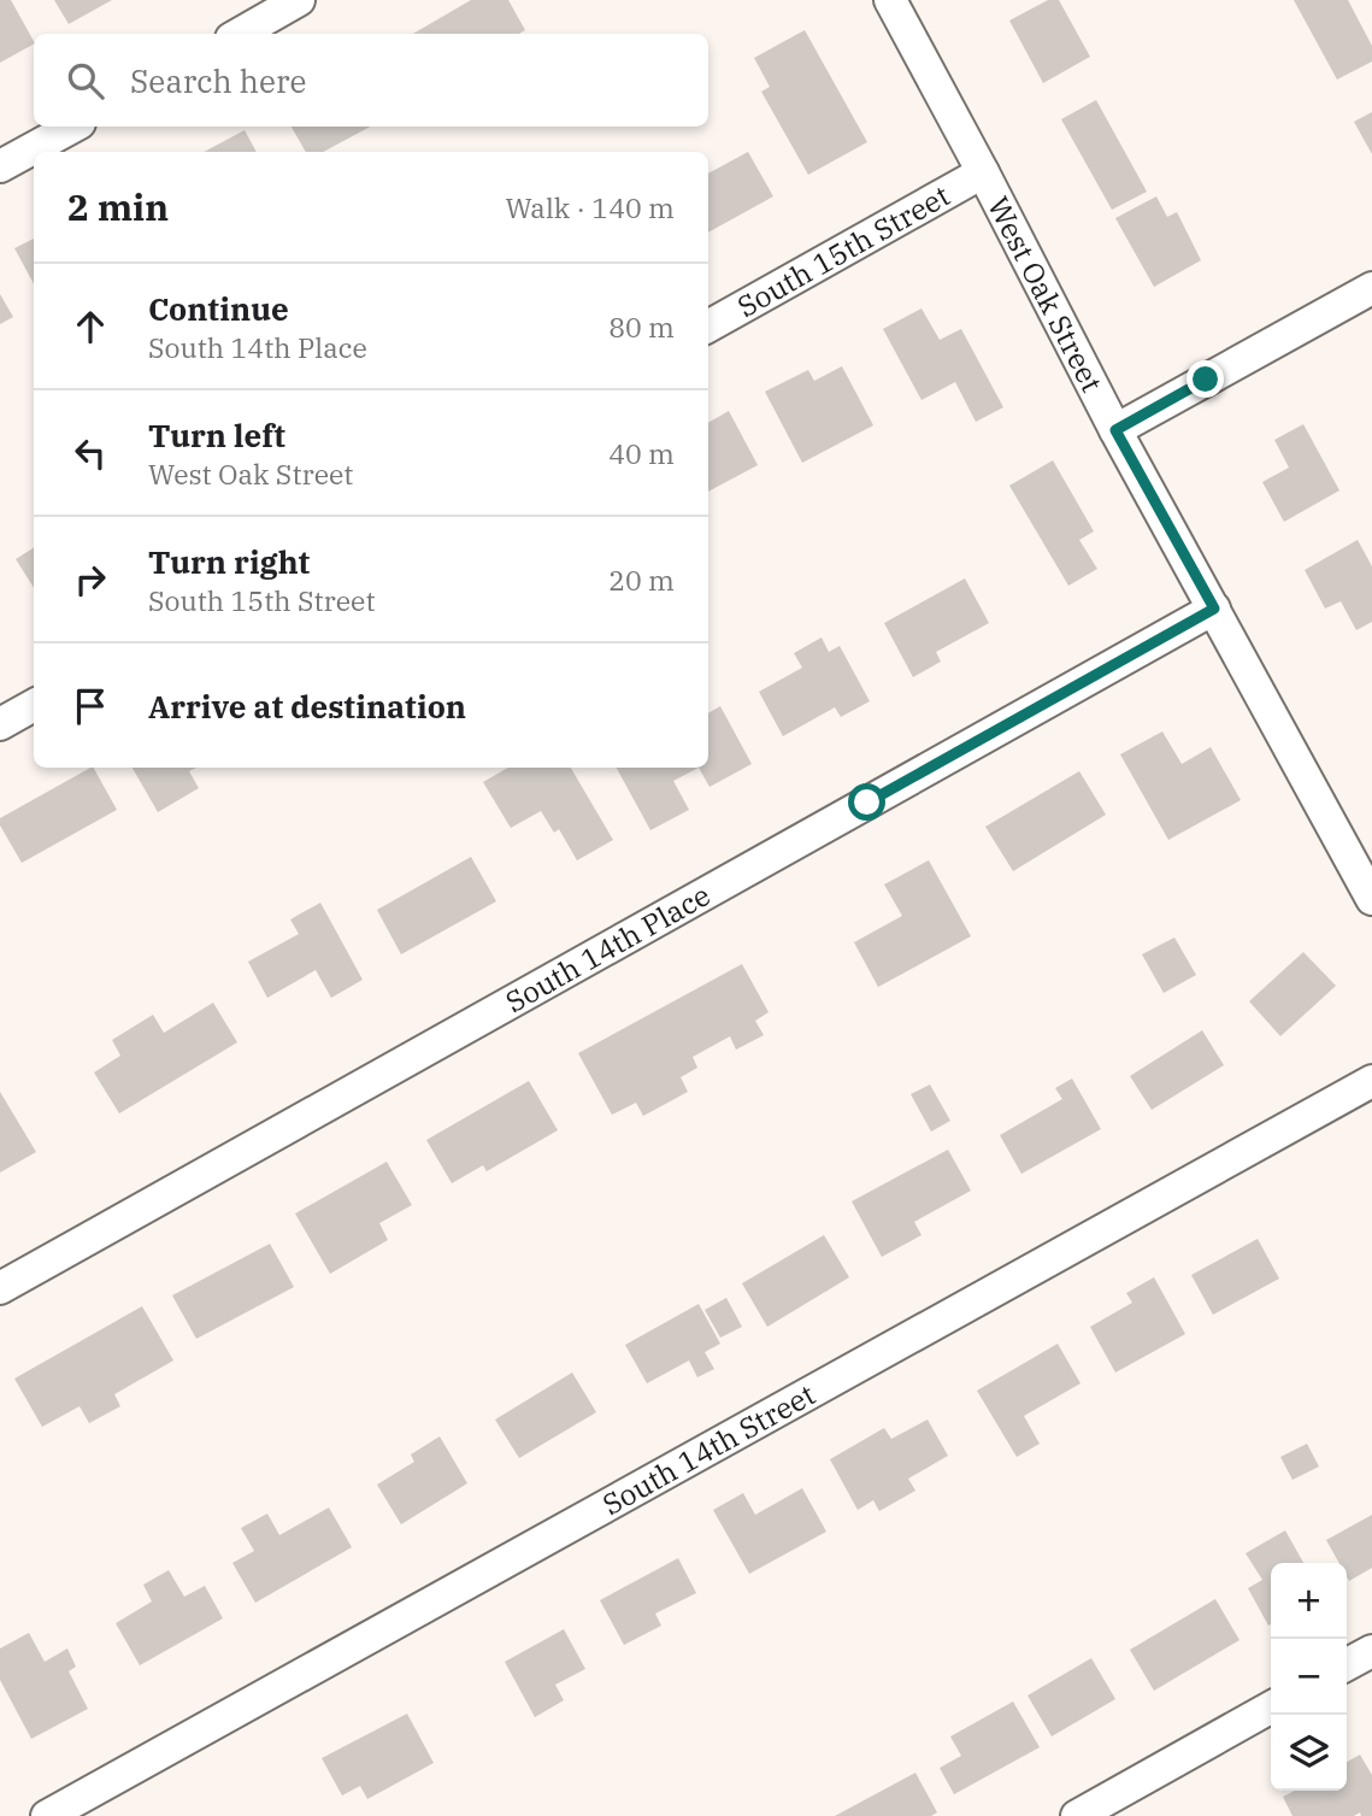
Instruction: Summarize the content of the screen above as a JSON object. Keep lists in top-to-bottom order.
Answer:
{
  "streets": {
    "street": [
      "South 15th Street",
      "West Oak Street",
      "South 14th Place",
      "South 14th Street"
    ]
  },
  "crossings": [
    ["South 15th Street", "West Oak Street"],
    ["West Oak Street", "South 14th Place"]
  ],
  "page": {
    "search": "Search here",
    "heading": ["2 min", "Walk · 140 m"],
    "list": [
      ["Continue", "South 14th Place", "80 m"],
      ["Turn left", "West Oak Street", "40 m"],
      ["Turn right", "South 15th Street", "20 m"],
      "Arrive at destination"
    ],
    "map_buttons": ["+", "−"]
  }
}
